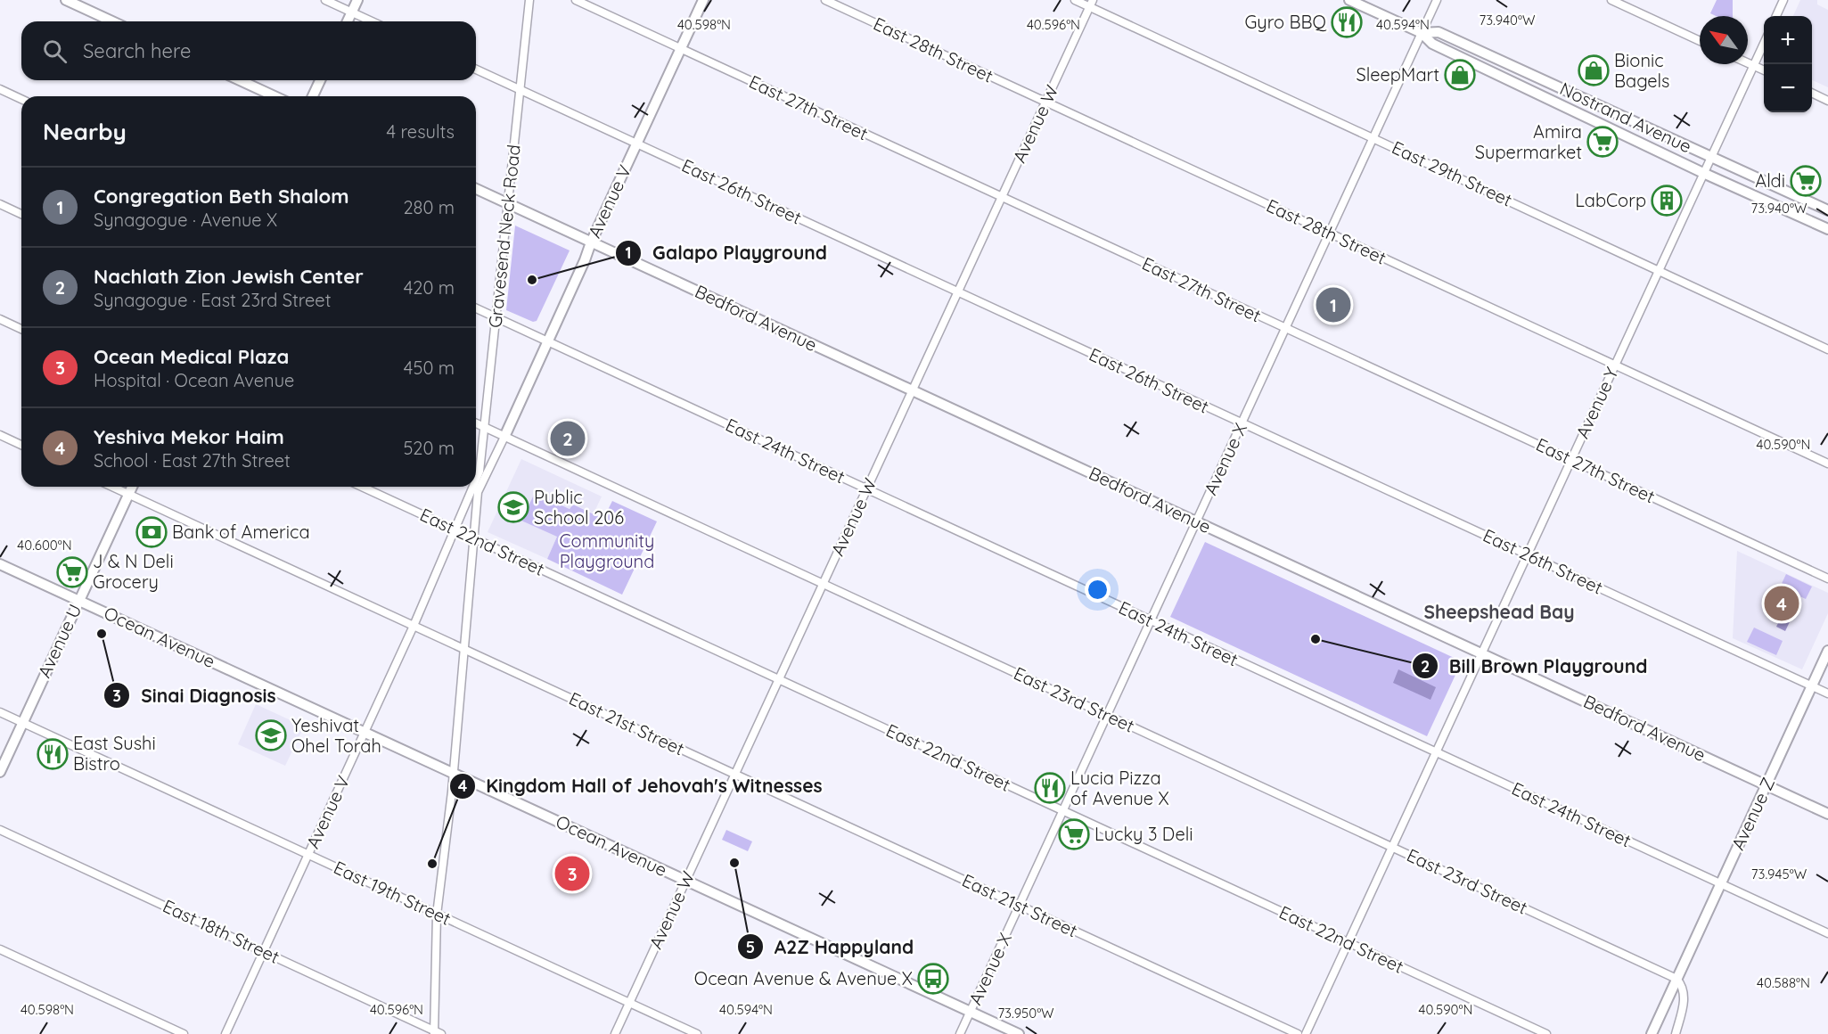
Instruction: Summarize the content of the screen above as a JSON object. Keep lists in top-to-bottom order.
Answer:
{
  "streets": {
    "main road": [
      "Nostrand Avenue",
      "Avenue V",
      "Bedford Avenue",
      "Ocean Avenue",
      "Avenue U",
      "Avenue Z"
    ],
    "street": [
      "East 28th Street",
      "East 27th Street",
      "Avenue W",
      "East 29th Street",
      "East 26th Street",
      "Gravesend Neck Road",
      "Avenue Y",
      "East 24th Street",
      "Avenue X",
      "East 22nd Street",
      "East 23rd Street",
      "East 21st Street",
      "East 19th Street",
      "East 18th Street"
    ]
  },
  "crossings": [
    ["East 28th Street", "Avenue W"],
    ["East 28th Street", "Avenue Y"],
    ["East 28th Street", "Avenue X"],
    ["East 27th Street", "Avenue W"],
    ["East 27th Street", "Avenue V"],
    ["East 27th Street", "Avenue Y"],
    ["East 27th Street", "Avenue X"],
    ["Nostrand Avenue", "Avenue Y"],
    ["Nostrand Avenue", "Avenue X"],
    ["Avenue W", "East 29th Street"],
    ["Avenue W", "East 26th Street"],
    ["Avenue W", "Bedford Avenue"],
    ["Avenue W", "East 24th Street"],
    ["Avenue W", "East 22nd Street"],
    ["Avenue W", "Ocean Avenue"],
    ["Avenue W", "East 23rd Street"],
    ["Avenue W", "East 21st Street"],
    ["Avenue W", "East 19th Street"],
    ["East 29th Street", "Avenue Y"],
    ["East 29th Street", "Avenue X"],
    ["East 26th Street", "Avenue V"],
    ["East 26th Street", "Gravesend Neck Road"],
    ["East 26th Street", "Avenue Y"],
    ["East 26th Street", "Avenue X"],
    ["East 26th Street", "Avenue Z"],
    ["Avenue V", "Gravesend Neck Road"],
    ["Avenue V", "Bedford Avenue"],
    ["Avenue V", "East 24th Street"],
    ["Avenue V", "East 22nd Street"],
    ["Avenue V", "Ocean Avenue"],
    ["Avenue V", "East 23rd Street"],
    ["Avenue V", "East 21st Street"],
    ["Avenue V", "East 19th Street"],
    ["Avenue V", "East 18th Street"],
    ["Gravesend Neck Road", "Bedford Avenue"],
    ["Gravesend Neck Road", "East 24th Street"],
    ["Gravesend Neck Road", "East 23rd Street"],
    ["Bedford Avenue", "Avenue Y"],
    ["Bedford Avenue", "Avenue X"],
    ["Bedford Avenue", "Avenue Z"],
    ["Avenue Y", "East 24th Street"],
    ["Avenue Y", "East 22nd Street"],
    ["Avenue Y", "East 23rd Street"],
    ["East 24th Street", "Avenue X"],
    ["East 24th Street", "Avenue Z"],
    ["Avenue X", "East 22nd Street"],
    ["Avenue X", "Ocean Avenue"],
    ["Avenue X", "East 23rd Street"],
    ["Avenue X", "East 21st Street"],
    ["Ocean Avenue", "Avenue U"],
    ["Avenue U", "East 21st Street"],
    ["Avenue U", "East 19th Street"],
    ["East 23rd Street", "Avenue Z"]
  ],
  "districts": ["Sheepshead Bay"],
  "parks": ["Community Playground"],
  "places": {
    "restaurant": ["Gyro BBQ", "East Sushi Bistro", "Lucia Pizza of Avenue X"],
    "shop": ["Bionic Bagels", "SleepMart"],
    "supermarket": [
      "Amira Supermarket",
      "Aldi",
      "J & N Deli Grocery",
      "Lucky 3 Deli"
    ],
    "building": ["LabCorp"],
    "other": [
      "Galapo Playground",
      "Sinai Diagnosis",
      "Bill Brown Playground",
      "A2Z Happyland",
      "Kingdom Hall of Jehovah's Witnesses"
    ],
    "school or university": ["Public School 206", "Yeshivat Ohel Torah"],
    "bank": ["Bank of America"],
    "bus stop": ["Ocean Avenue & Avenue X"]
  },
  "north": "top left",
  "page": {
    "map_buttons": ["+", "−"],
    "search": "Search here",
    "heading": ["Nearby", "4 results"],
    "list": [
      {
        "mark": "1",
        "name": "Congregation Beth Shalom",
        "note": "Synagogue · Avenue X",
        "value": "280 m"
      },
      {
        "mark": "2",
        "name": "Nachlath Zion Jewish Center",
        "note": "Synagogue · East 23rd Street",
        "value": "420 m"
      },
      {
        "mark": "3",
        "name": "Ocean Medical Plaza",
        "note": "Hospital · Ocean Avenue",
        "value": "450 m"
      },
      {
        "mark": "4",
        "name": "Yeshiva Mekor Haim",
        "note": "School · East 27th Street",
        "value": "520 m"
      }
    ],
    "pins": [
      "1",
      "2",
      "4",
      "3"
    ]
  },
  "coordinates": [
    "73.940°W",
    "40.598°N",
    "40.596°N",
    "40.594°N",
    "40.590°N",
    "40.600°N",
    "73.945°W",
    "40.588°N",
    "73.950°W"
  ]
}
